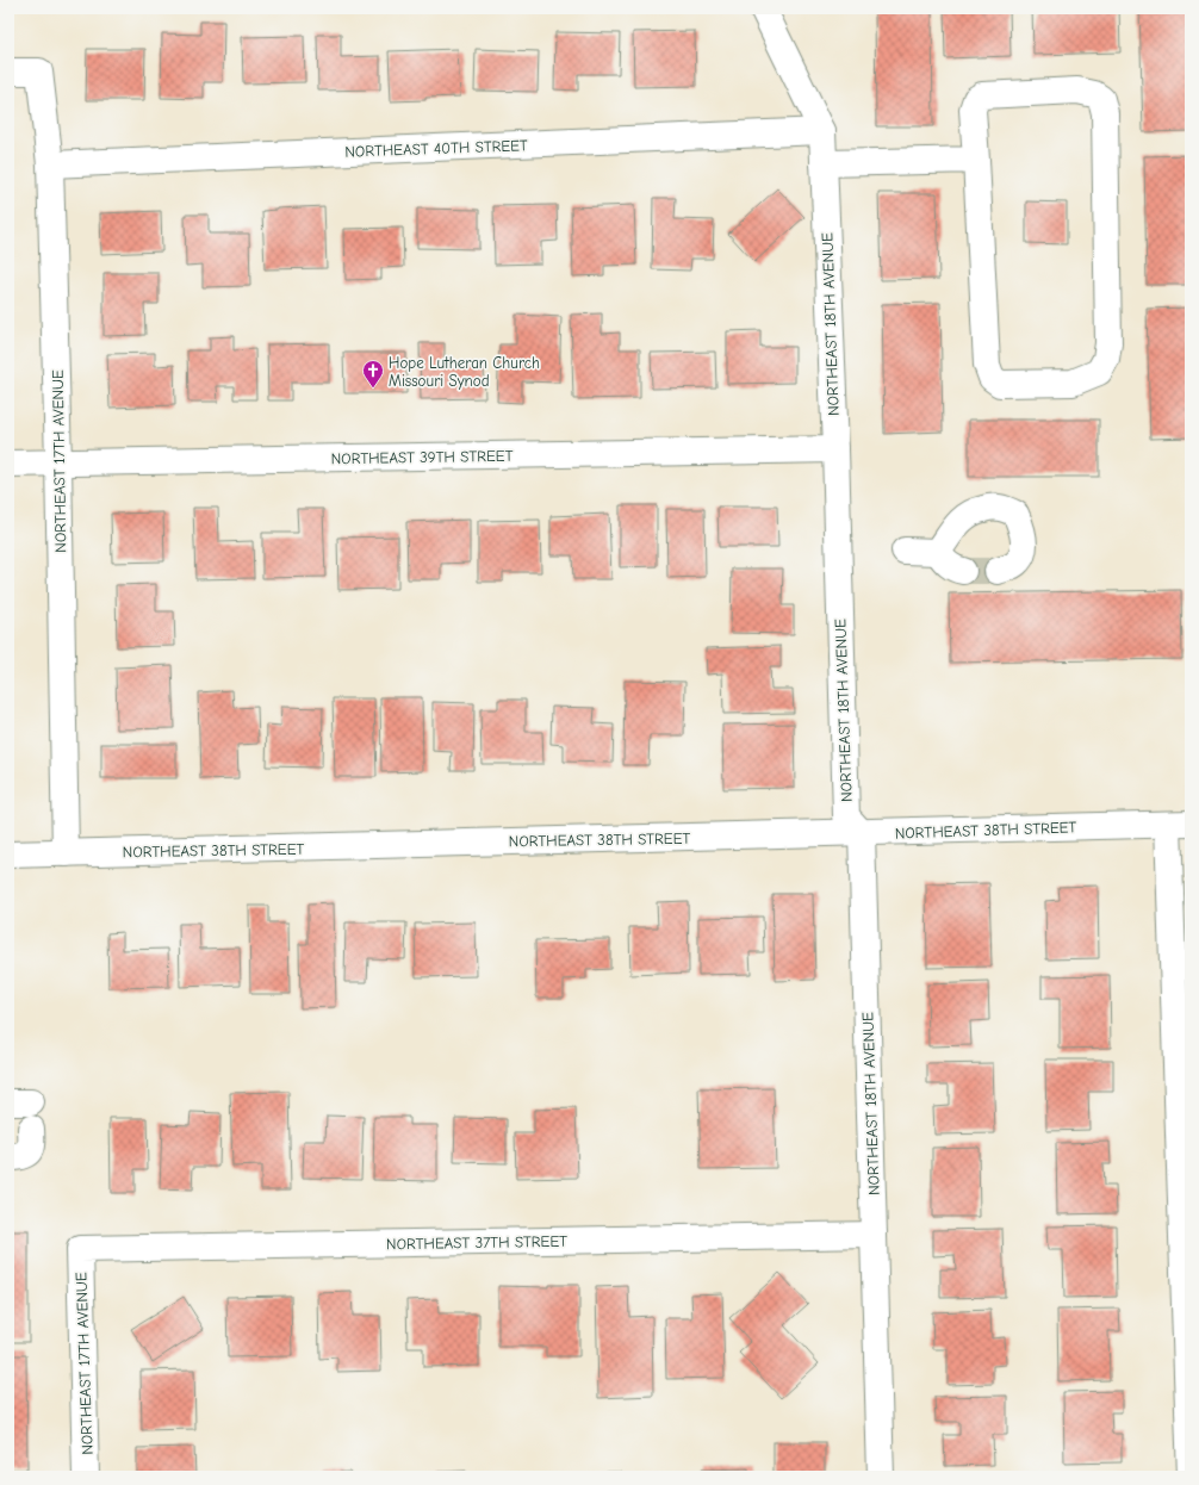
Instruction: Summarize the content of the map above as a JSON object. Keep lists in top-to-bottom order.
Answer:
{
  "streets": {
    "street": [
      "NORTHEAST 40TH STREET",
      "NORTHEAST 18TH AVENUE",
      "NORTHEAST 39TH STREET",
      "NORTHEAST 17TH AVENUE",
      "NORTHEAST 38TH STREET",
      "NORTHEAST 37TH STREET"
    ]
  },
  "crossings": [
    ["NORTHEAST 40TH STREET", "NORTHEAST 18TH AVENUE"],
    ["NORTHEAST 40TH STREET", "NORTHEAST 17TH AVENUE"],
    ["NORTHEAST 18TH AVENUE", "NORTHEAST 39TH STREET"],
    ["NORTHEAST 18TH AVENUE", "NORTHEAST 38TH STREET"],
    ["NORTHEAST 18TH AVENUE", "NORTHEAST 37TH STREET"],
    ["NORTHEAST 39TH STREET", "NORTHEAST 17TH AVENUE"],
    ["NORTHEAST 17TH AVENUE", "NORTHEAST 38TH STREET"],
    ["NORTHEAST 17TH AVENUE", "NORTHEAST 37TH STREET"]
  ],
  "places": {
    "church": ["Hope Lutheran Church Missouri Synod"]
  }
}
